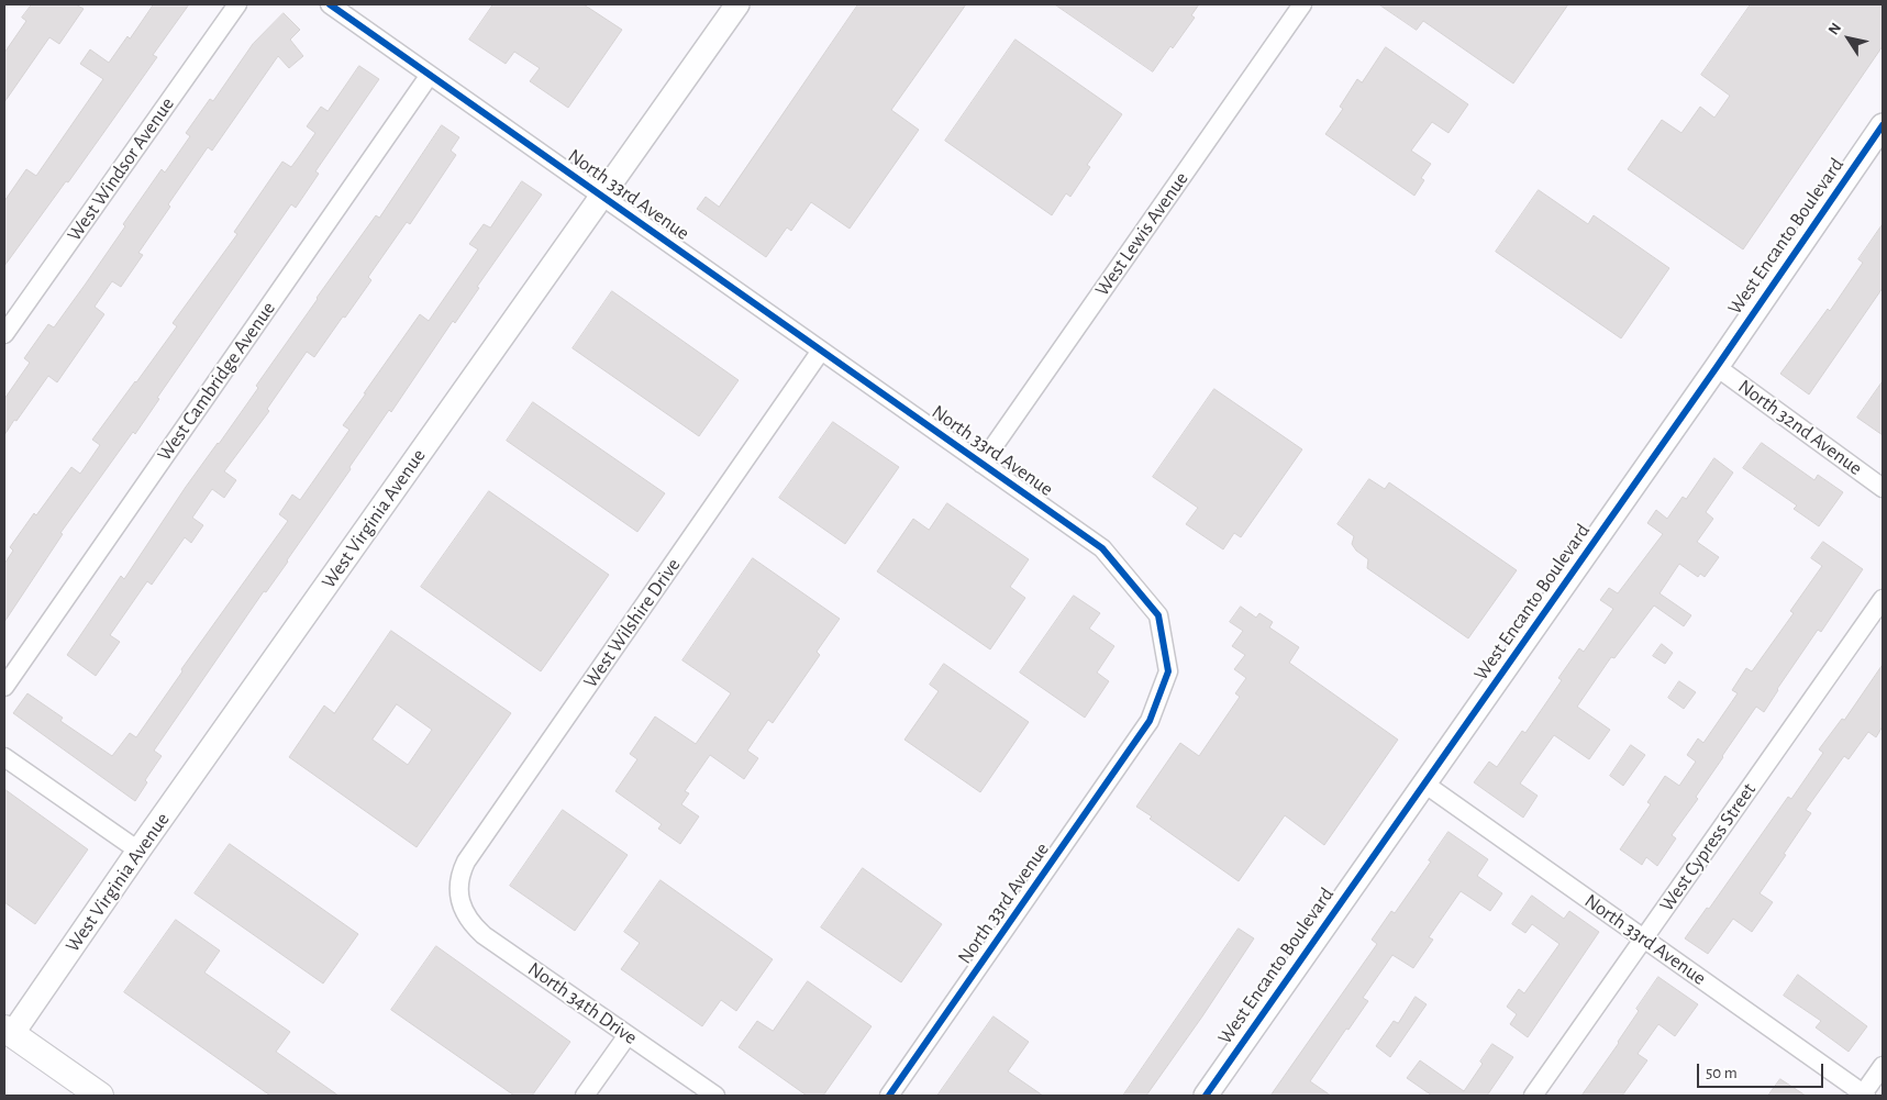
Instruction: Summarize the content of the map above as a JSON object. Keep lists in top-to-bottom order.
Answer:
{
  "streets": {
    "street": [
      "West Windsor Avenue",
      "North 33rd Avenue",
      "West Lewis Avenue",
      "West Encanto Boulevard",
      "West Cambridge Avenue",
      "North 32nd Avenue",
      "West Virginia Avenue",
      "West Wilshire Drive",
      "West Cypress Street",
      "North 34th Drive"
    ]
  },
  "crossings": [
    ["North 33rd Avenue", "West Lewis Avenue"],
    ["North 33rd Avenue", "West Encanto Boulevard"],
    ["North 33rd Avenue", "West Cambridge Avenue"],
    ["North 33rd Avenue", "West Virginia Avenue"],
    ["North 33rd Avenue", "West Wilshire Drive"],
    ["North 33rd Avenue", "West Cypress Street"],
    ["West Encanto Boulevard", "North 32nd Avenue"],
    ["West Wilshire Drive", "North 34th Drive"]
  ],
  "scale_bar": "50 m",
  "north": "top left"
}
